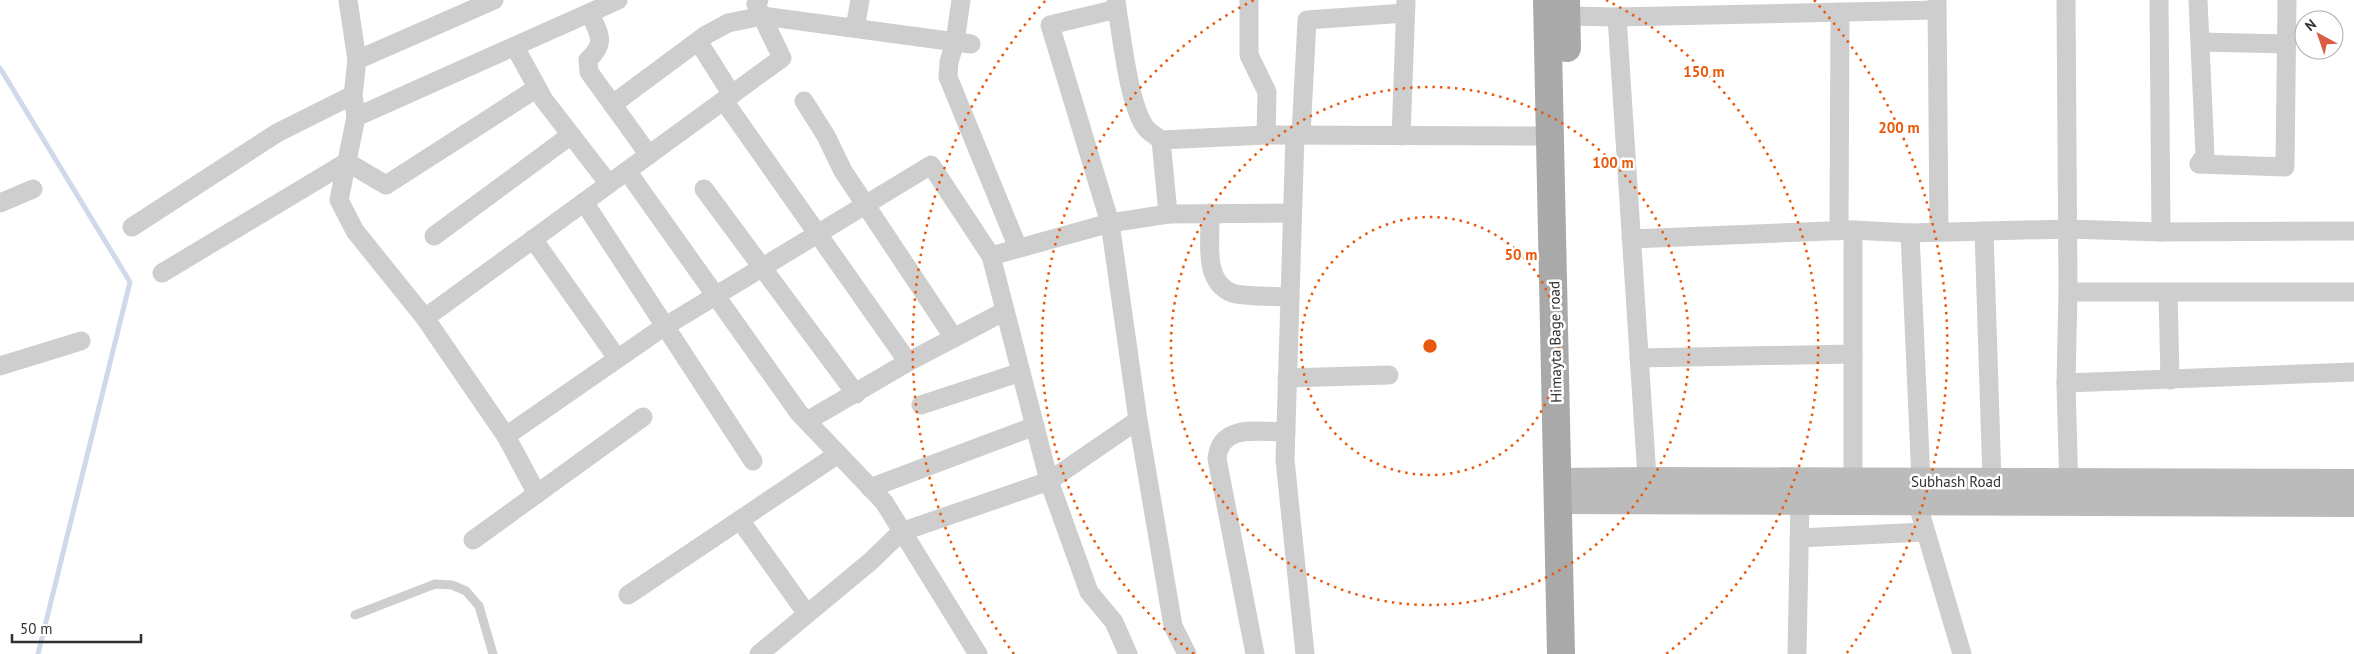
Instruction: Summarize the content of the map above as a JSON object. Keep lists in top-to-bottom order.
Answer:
{
  "streets": {
    "main road": ["Himayta Bage road"],
    "street": ["Subhash Road"]
  },
  "crossings": [
    ["Himayta Bage road", "Subhash Road"]
  ],
  "scale_bar": "50 m",
  "north": "top left",
  "rings": [
    "150 m",
    "200 m",
    "100 m",
    "50 m"
  ]
}
